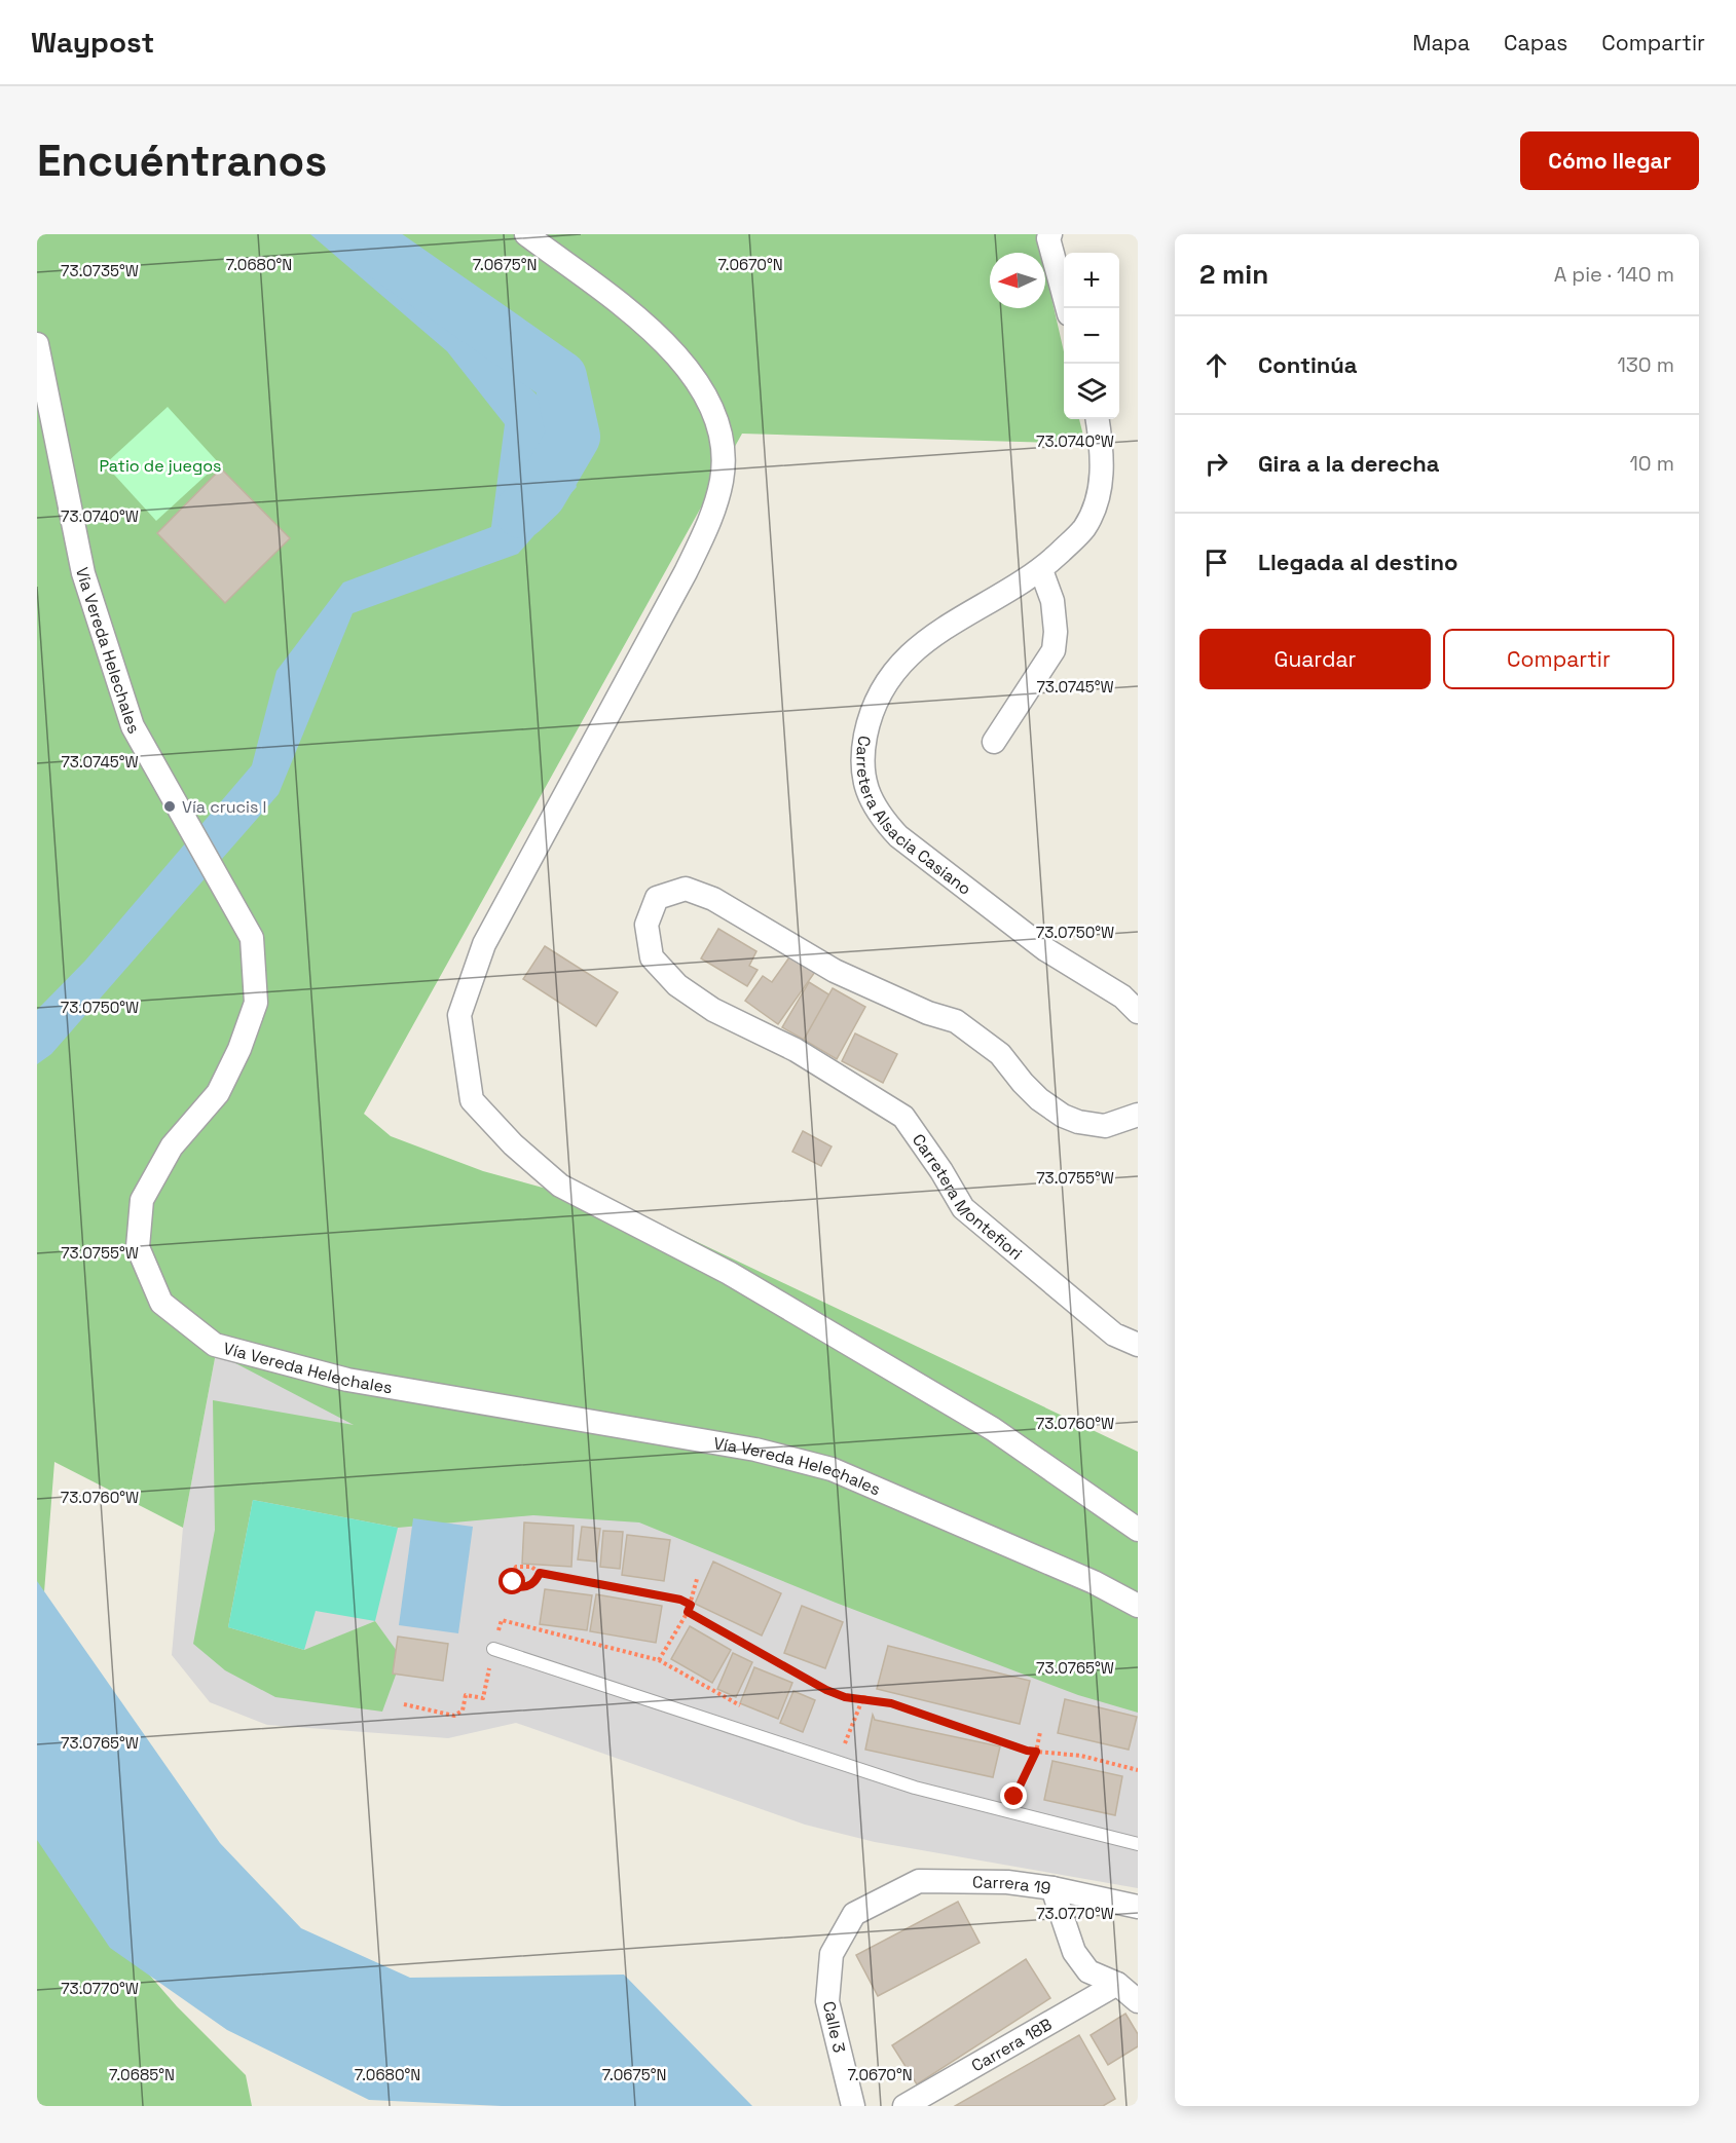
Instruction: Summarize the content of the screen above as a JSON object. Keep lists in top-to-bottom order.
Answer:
{
  "streets": {
    "street": [
      "Vía Vereda Helechales",
      "Carretera Alsacia Casiano",
      "Carretera Montefiori",
      "Carrera 19",
      "Calle 3",
      "Carrera 18B"
    ]
  },
  "crossings": [
    ["Carrera 19", "Calle 3"]
  ],
  "parks": ["Patio de juegos"],
  "places": ["Vía crucis I"],
  "north": "left",
  "page": {
    "header": "Waypost",
    "nav": ["Mapa", "Capas", "Compartir"],
    "buttons": [
      "Cómo llegar",
      ["Guardar", "Compartir"]
    ],
    "title": "Encuéntranos",
    "heading": ["2 min", "A pie · 140 m"],
    "map_buttons": ["+", "−"],
    "list": [
      ["Continúa", "130 m"],
      ["Gira a la derecha", "10 m"],
      "Llegada al destino"
    ]
  },
  "coordinates": [
    "7.0680°N",
    "7.0675°N",
    "7.0670°N",
    "73.0735°W",
    "73.0740°W",
    "73.0745°W",
    "73.0750°W",
    "73.0755°W",
    "73.0760°W",
    "73.0765°W",
    "73.0770°W",
    "7.0685°N"
  ]
}
